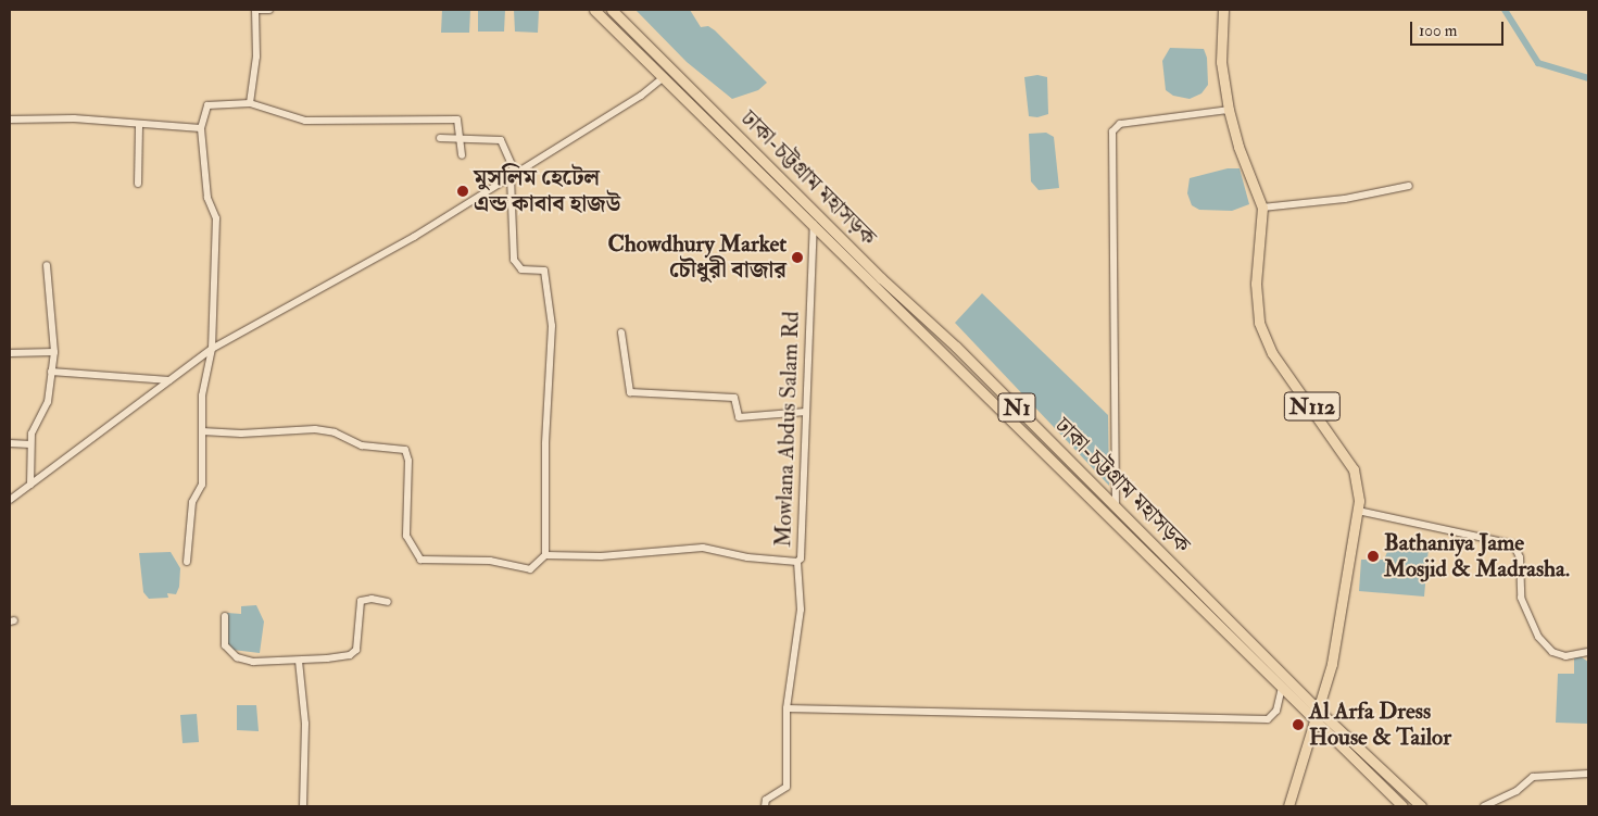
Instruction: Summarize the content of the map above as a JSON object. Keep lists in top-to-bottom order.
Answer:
{
  "streets": {
    "highway": ["ঢাকা-চট্টগ্রাম মহাসড়ক", "N112", "N1"],
    "street": ["Mowlana Abdus Salam Rd"]
  },
  "crossings": [
    ["ঢাকা-চট্টগ্রাম মহাসড়ক", "N112"],
    ["ঢাকা-চট্টগ্রাম মহাসড়ক", "Mowlana Abdus Salam Rd"]
  ],
  "places": [
    "মুসলিম হেটেল এন্ড কাবাব হাজউ",
    "Chowdhury Market চৌধুরী বাজার",
    "Bathaniya Jame Mosjid & Madrasha.",
    "Al Arfa Dress House & Tailor"
  ],
  "scale_bar": "100 m"
}
